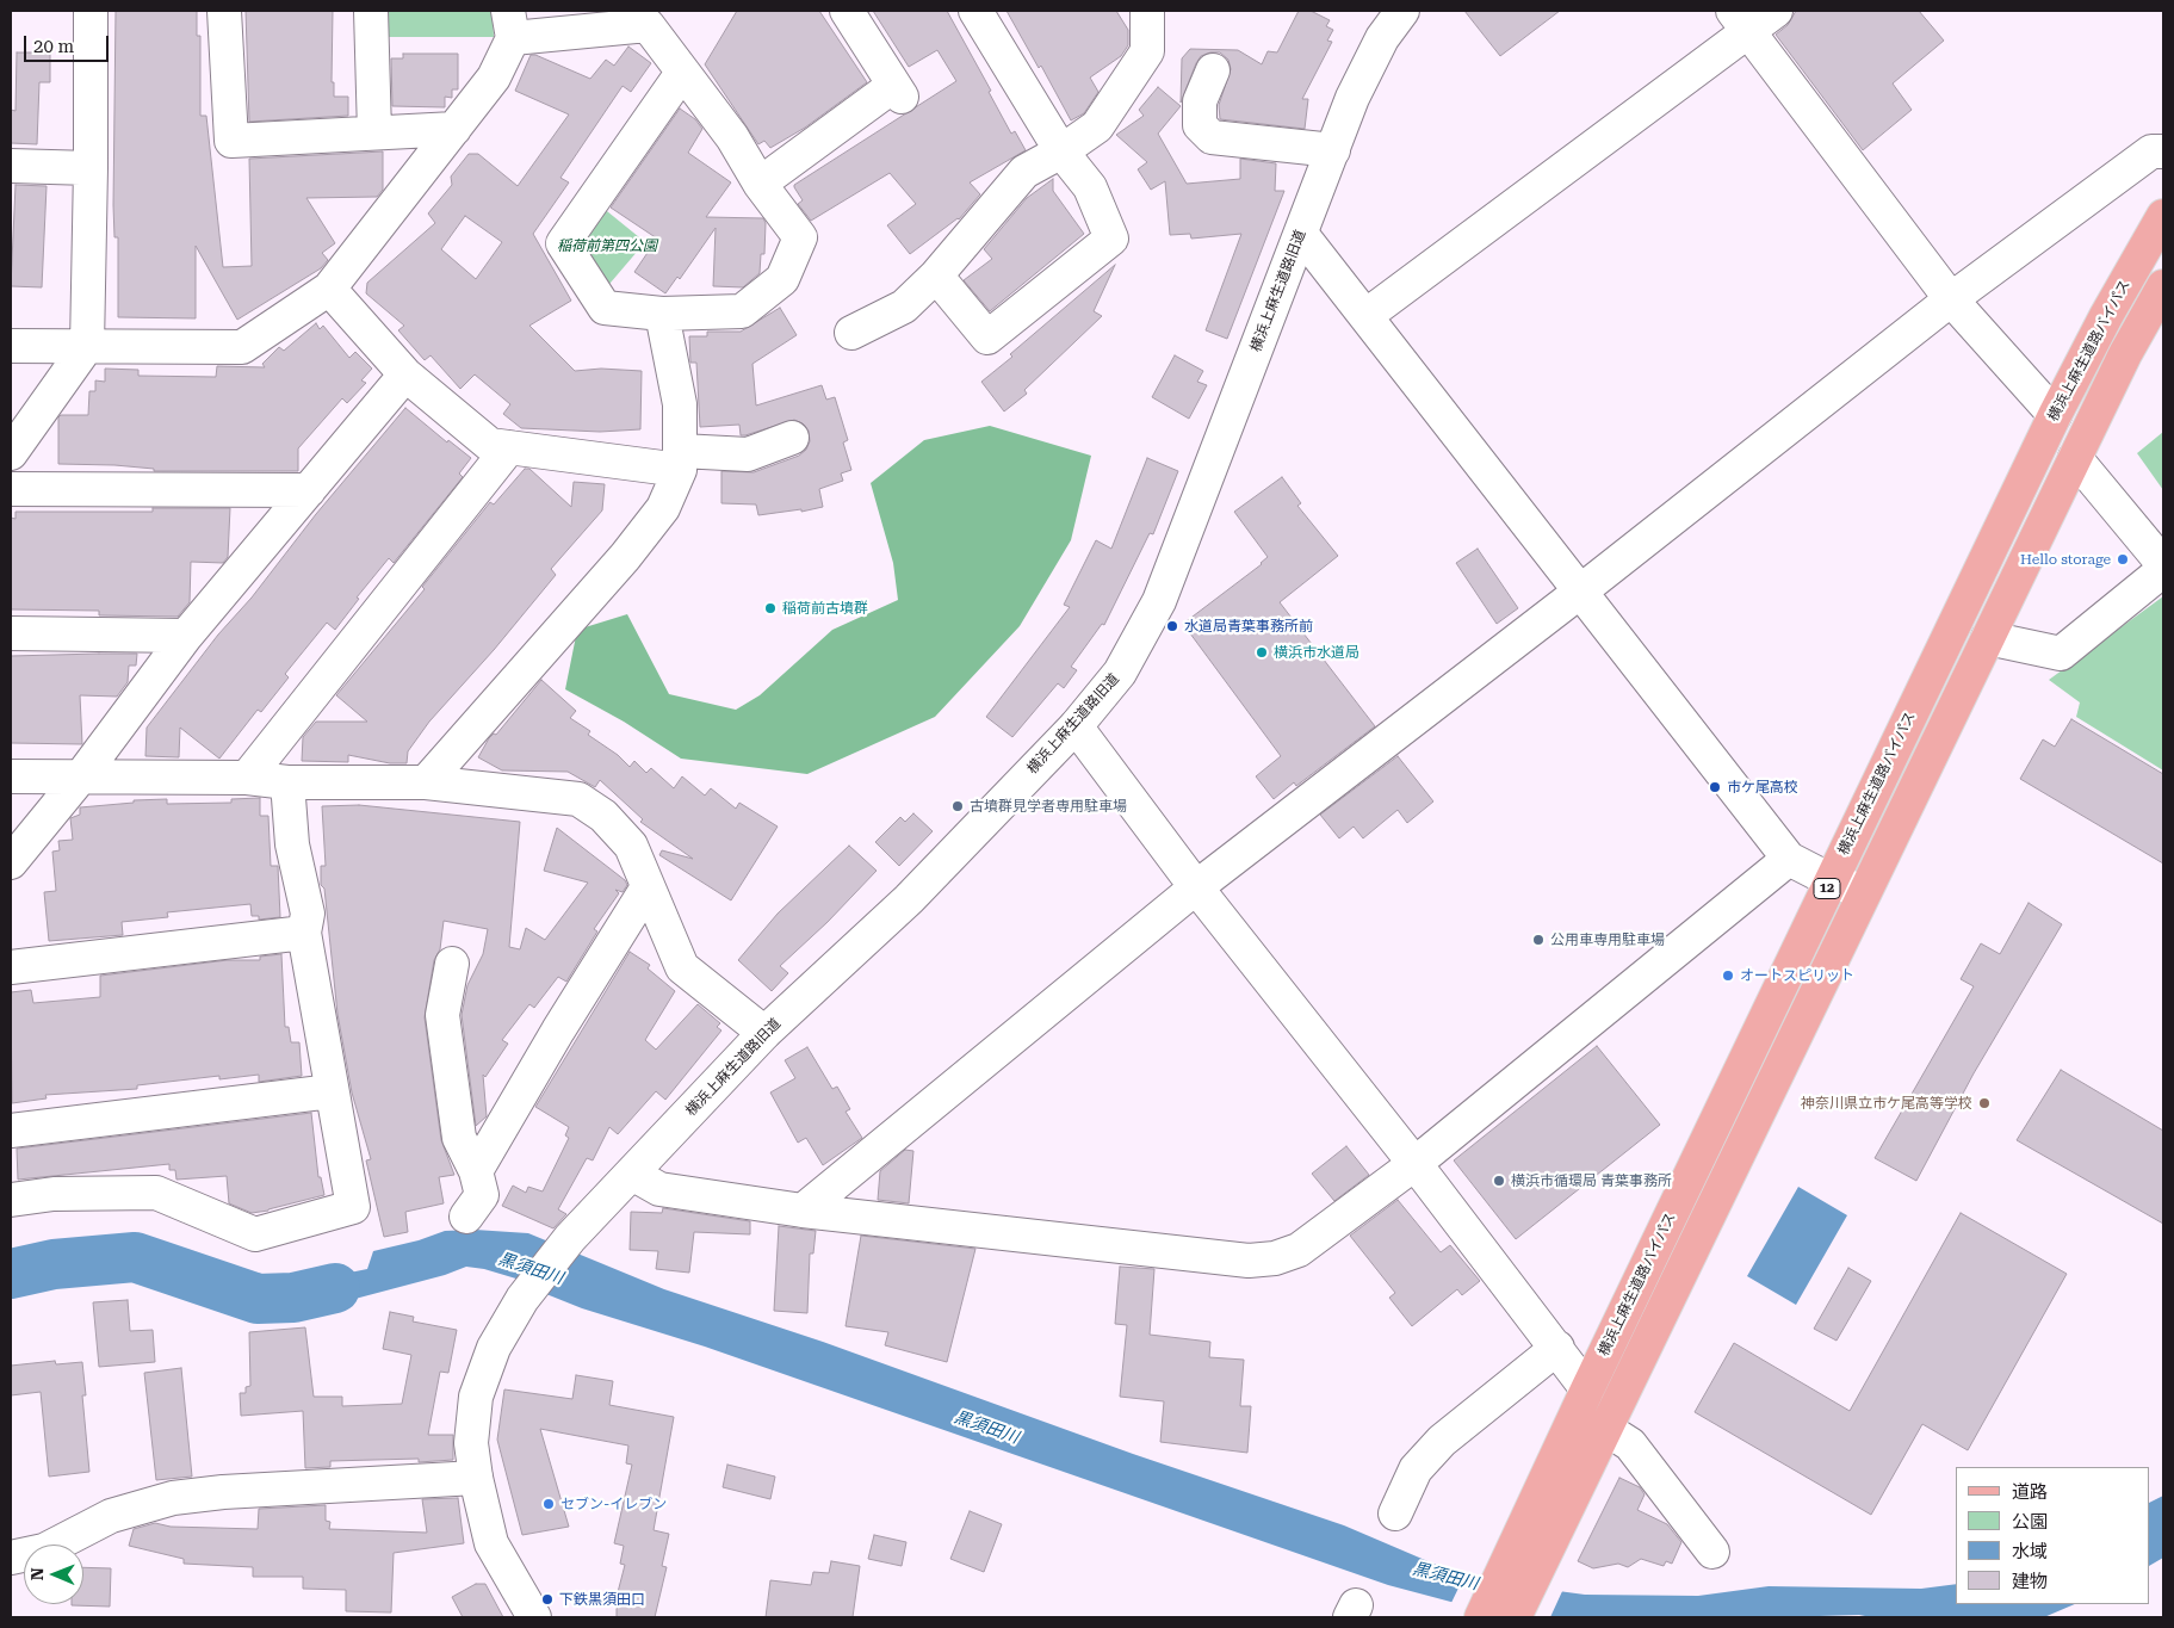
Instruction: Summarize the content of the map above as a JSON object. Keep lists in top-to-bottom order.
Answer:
{
  "streets": {
    "main road": ["横浜上麻生道路バイパス", "12"],
    "street": ["横浜上麻生道路旧道"]
  },
  "water": ["黒須田川"],
  "parks": ["稲荷前第四公園"],
  "places": [
    "Hello storage",
    "稲荷前古墳群",
    "水道局青葉事務所前",
    "横浜市水道局",
    "市ケ尾高校",
    "古墳群見学者専用駐車場",
    "公用車専用駐車場",
    "オートスピリット",
    "神奈川県立市ケ尾高等学校",
    "横浜市循環局 青葉事務所",
    "セブン-イレブン",
    "下鉄黒須田口"
  ],
  "legend": [
    "道路",
    "公園",
    "水域",
    "建物"
  ],
  "scale_bar": "20 m",
  "north": "left"
}
